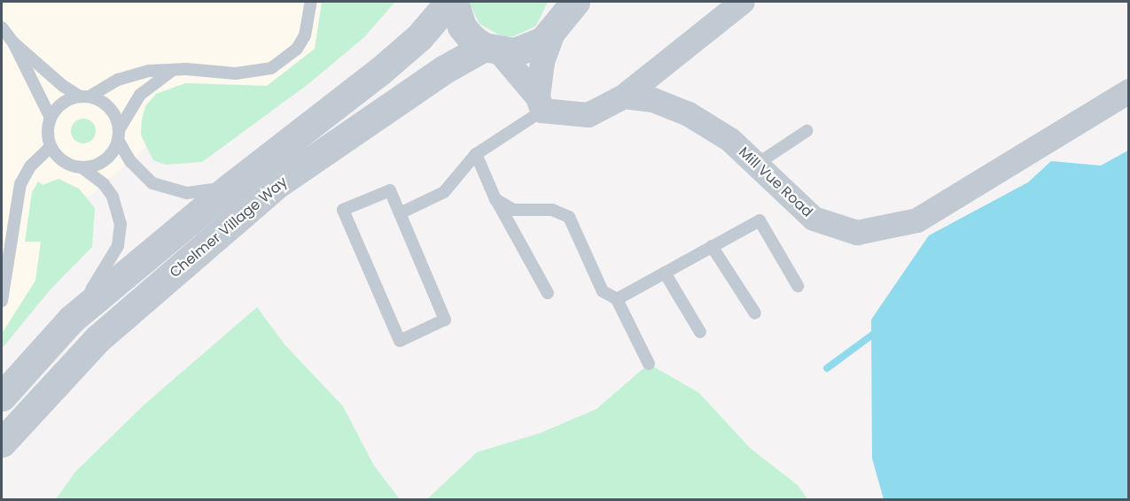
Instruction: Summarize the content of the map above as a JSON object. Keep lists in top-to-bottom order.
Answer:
{
  "streets": {
    "street": ["Mill Vue Road", "Chelmer Village Way"]
  }
}
